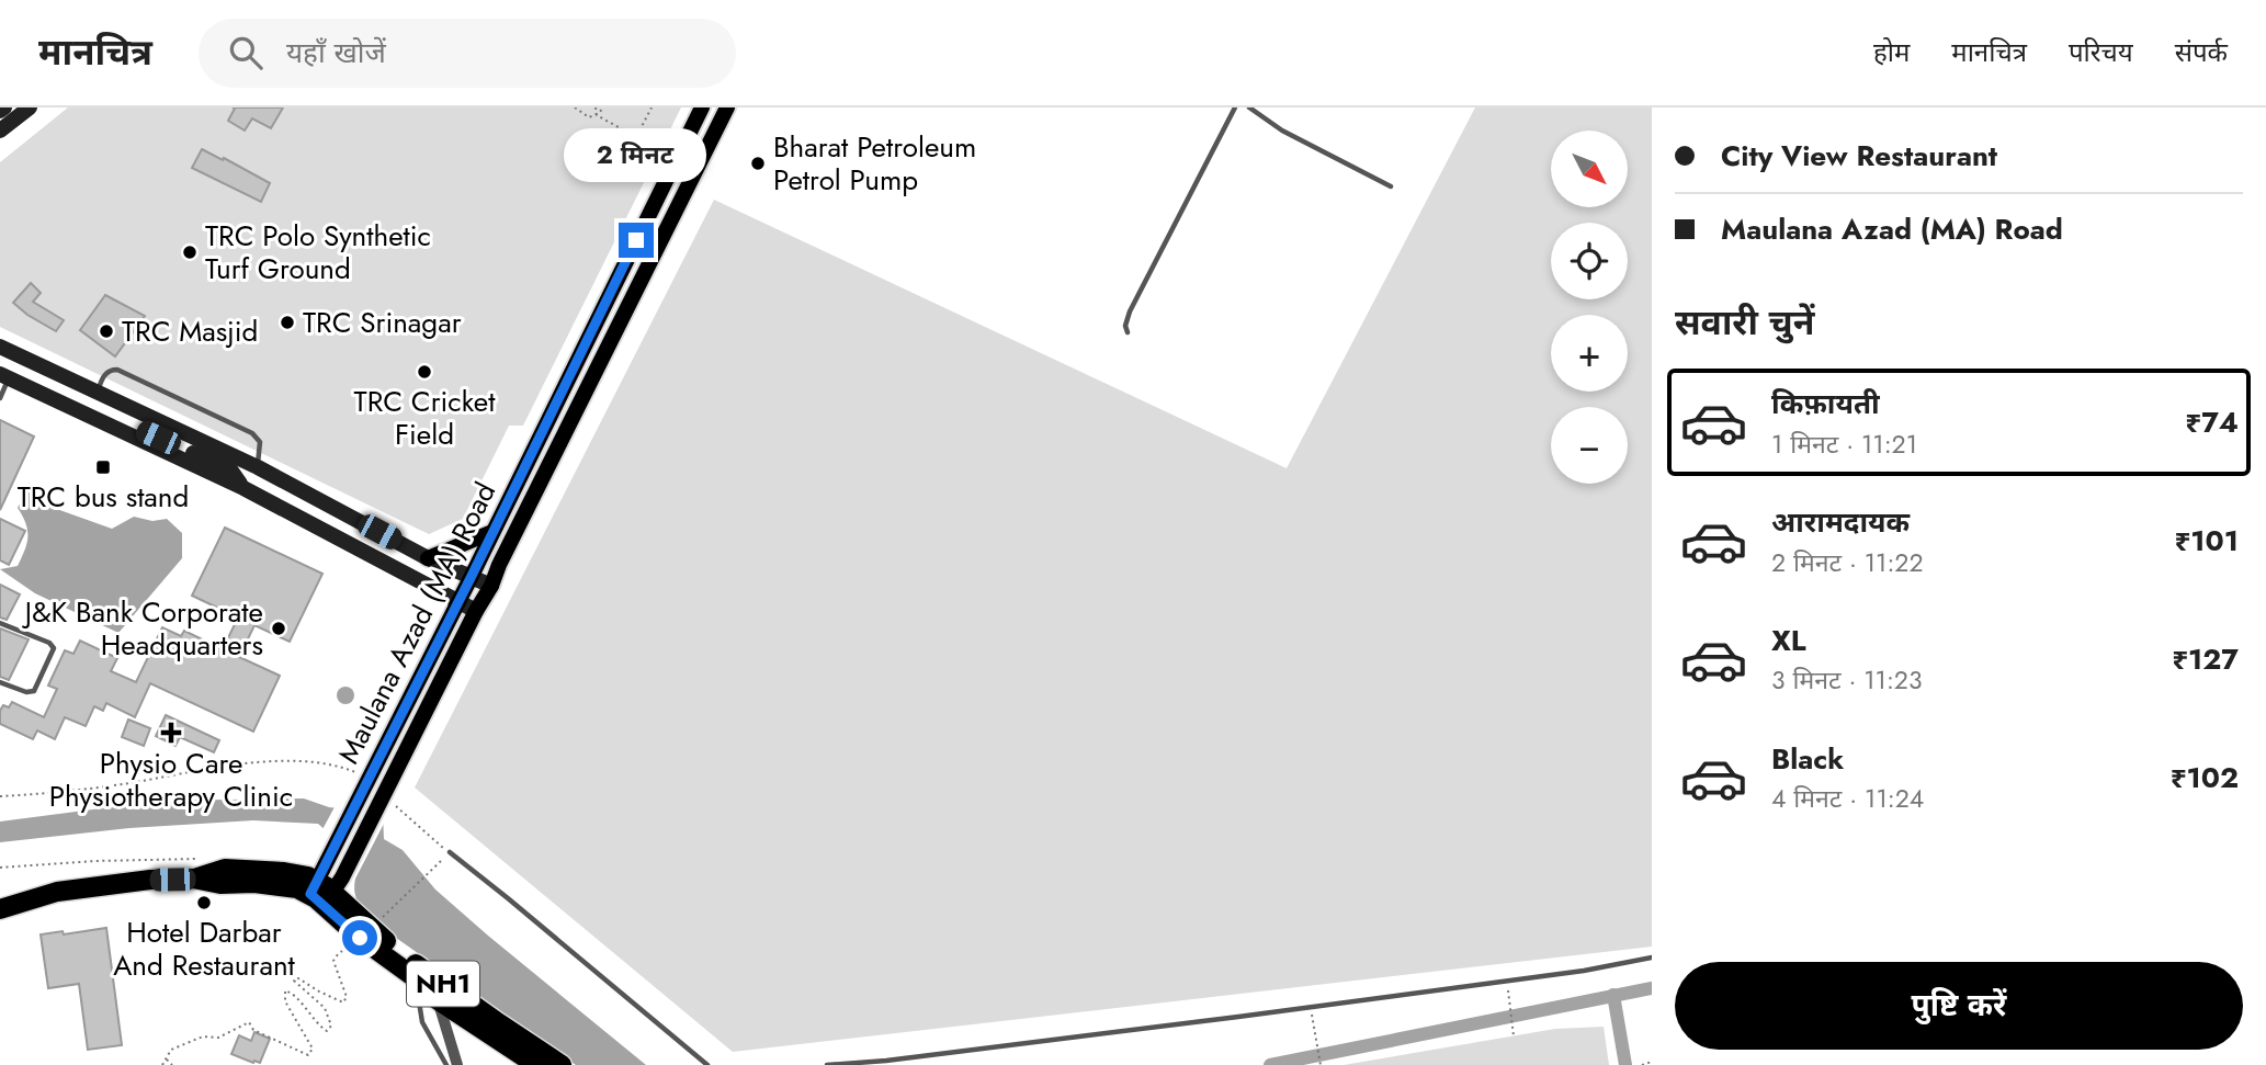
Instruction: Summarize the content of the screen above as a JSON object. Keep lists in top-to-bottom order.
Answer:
{
  "streets": {
    "highway": ["NH1"],
    "main road": ["Maulana Azad (MA) Road"]
  },
  "crossings": [
    ["Maulana Azad (MA) Road", "NH1"]
  ],
  "places": {
    "other": [
      "Bharat Petroleum Petrol Pump",
      "TRC Polo Synthetic Turf Ground",
      "TRC Srinagar",
      "TRC Masjid",
      "TRC Cricket Field",
      "J&K Bank Corporate Headquarters",
      "Hotel Darbar And Restaurant"
    ],
    "transit": ["TRC bus stand"],
    "health": ["Physio Care Physiotherapy Clinic"]
  },
  "north": "bottom right",
  "page": {
    "header": "मानचित्र",
    "search": "यहाँ खोजें",
    "nav": [
      "होम",
      "मानचित्र",
      "परिचय",
      "संपर्क"
    ],
    "banner": ["City View Restaurant", "Maulana Azad (MA) Road"],
    "bubble": "2 मिनट",
    "map_buttons": ["+", "−"],
    "heading": "सवारी चुनें",
    "list": [
      {
        "name": "किफ़ायती",
        "note": "1 मिनट · 11:21",
        "value": "₹74"
      },
      {
        "name": "आरामदायक",
        "note": "2 मिनट · 11:22",
        "value": "₹101"
      },
      {
        "name": "XL",
        "note": "3 मिनट · 11:23",
        "value": "₹127"
      },
      {
        "name": "Black",
        "note": "4 मिनट · 11:24",
        "value": "₹102"
      }
    ],
    "buttons": "पुष्टि करें"
  }
}
